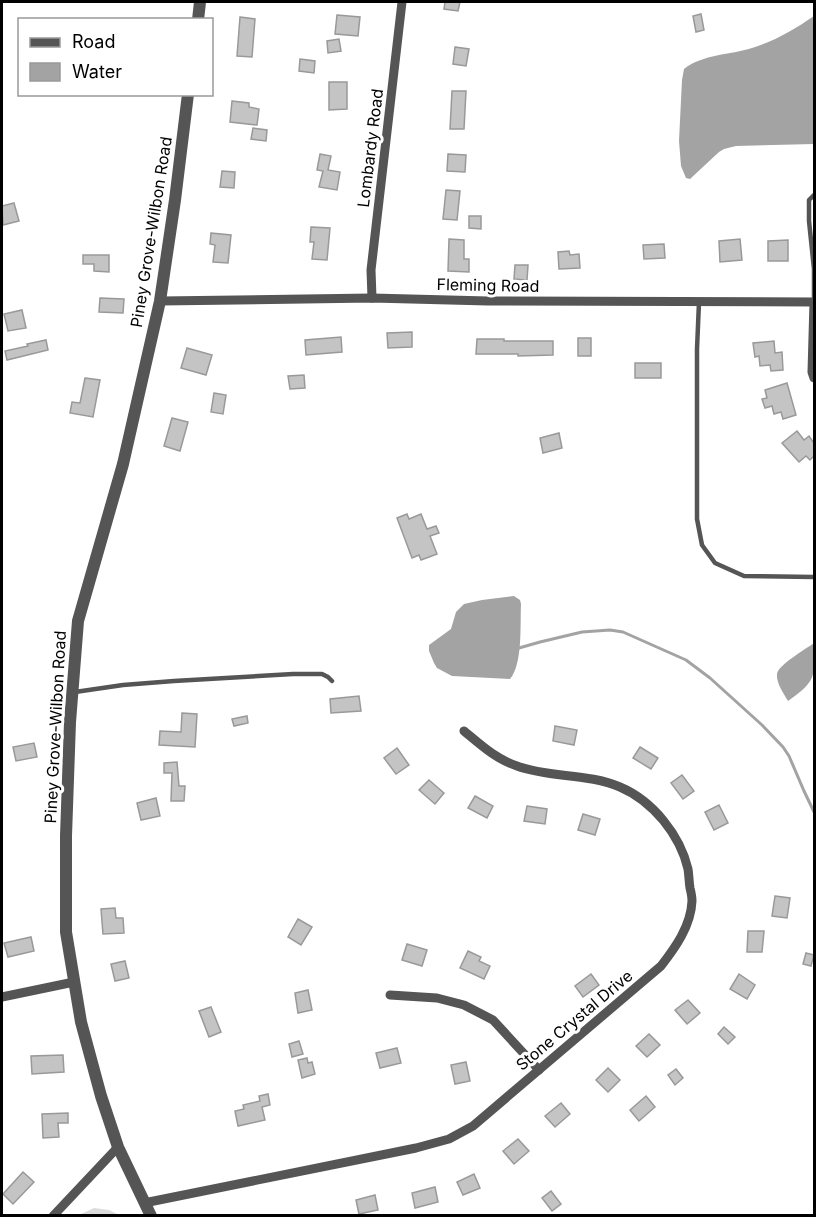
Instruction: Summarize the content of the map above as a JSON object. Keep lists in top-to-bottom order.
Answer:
{
  "streets": {
    "street": [
      "Lombardy Road",
      "Piney Grove-Wilbon Road",
      "Fleming Road",
      "Stone Crystal Drive"
    ]
  },
  "crossings": [
    ["Lombardy Road", "Fleming Road"],
    ["Piney Grove-Wilbon Road", "Fleming Road"],
    ["Piney Grove-Wilbon Road", "Stone Crystal Drive"]
  ],
  "legend": ["Road", "Water"]
}
